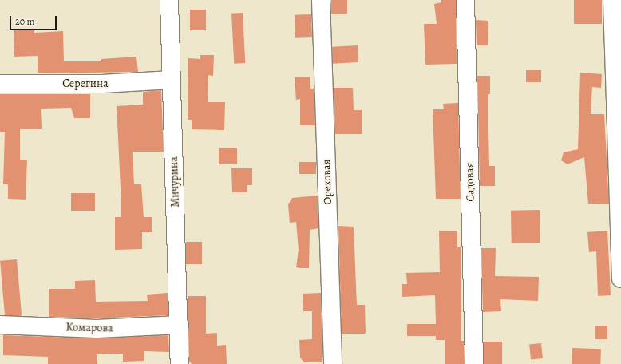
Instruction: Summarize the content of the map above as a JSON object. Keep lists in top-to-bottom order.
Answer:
{
  "streets": {
    "street": [
      "Серегина",
      "Мичурина",
      "Ореховая",
      "Садовая",
      "Комарова"
    ]
  },
  "crossings": [
    ["Серегина", "Мичурина"],
    ["Мичурина", "Комарова"]
  ],
  "scale_bar": "20 m"
}
